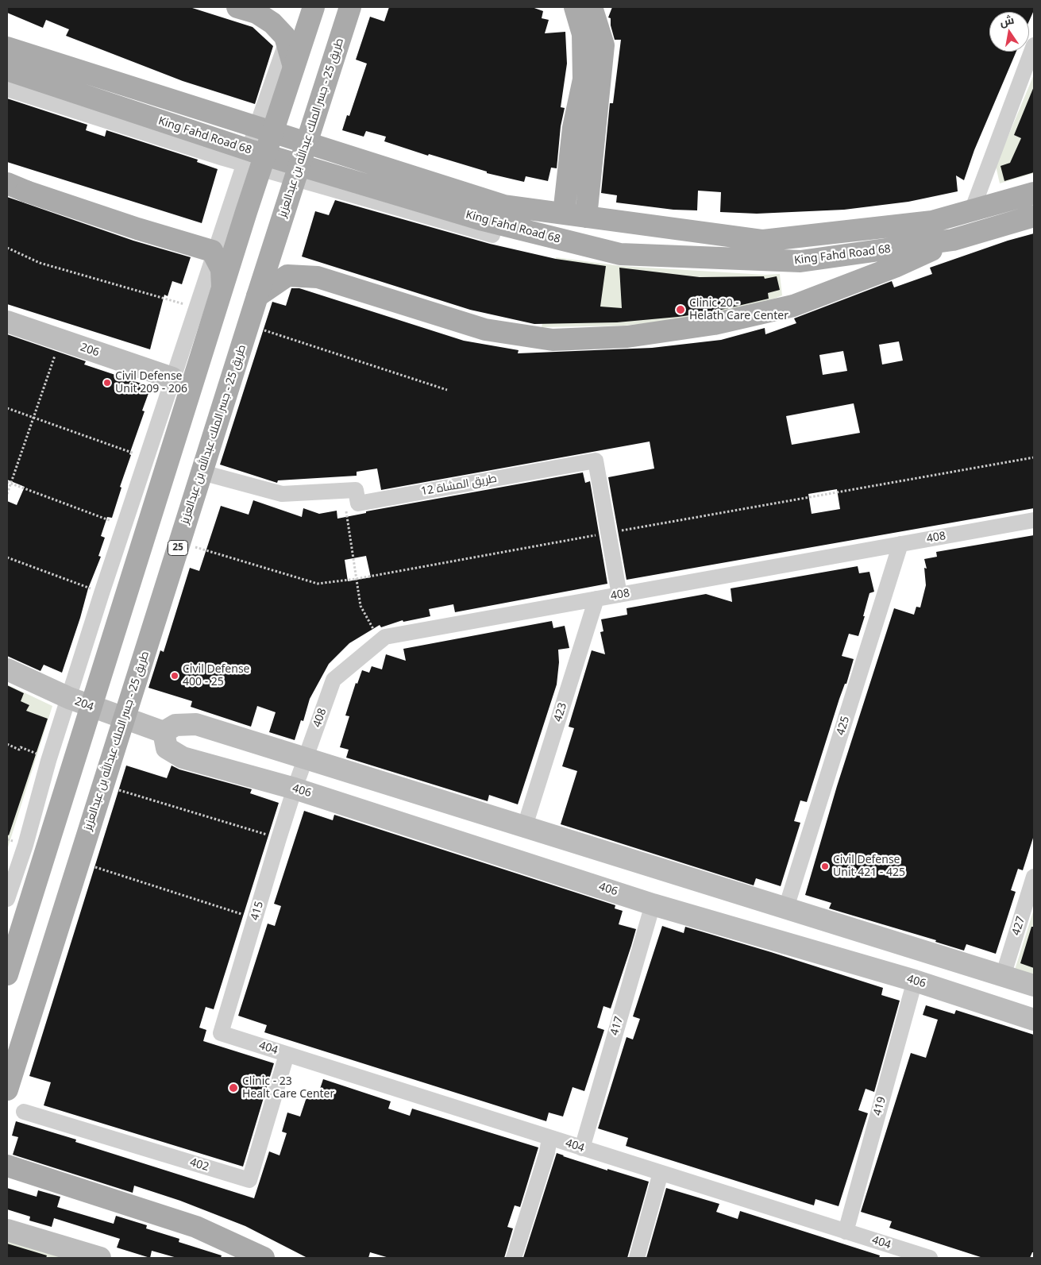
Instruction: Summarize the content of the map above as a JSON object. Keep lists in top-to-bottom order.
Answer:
{
  "streets": {
    "main road": ["طريق 25 - جسر الملك عبدالله بن عبدالعزيز", "King Fahd Road 68", "25"],
    "street": [
      "206",
      "طريق المشاة 12",
      "408",
      "204",
      "423",
      "425",
      "406",
      "415",
      "427",
      "417",
      "404",
      "419",
      "402"
    ]
  },
  "crossings": [
    ["طريق المشاة 12", "408"],
    ["408", "423"],
    ["408", "425"],
    ["408", "406"],
    ["408", "415"],
    ["204", "406"],
    ["406", "415"],
    ["406", "417"],
    ["406", "419"],
    ["415", "404"],
    ["417", "404"],
    ["404", "419"],
    ["404", "402"]
  ],
  "places": [
    "Clinic 20 - Helath Care Center",
    "Civil Defense Unit 209 - 206",
    "Civil Defense 400 - 25",
    "Civil Defense Unit 421 - 425",
    "Clinic - 23 Healt Care Center"
  ],
  "north": "top"
}
